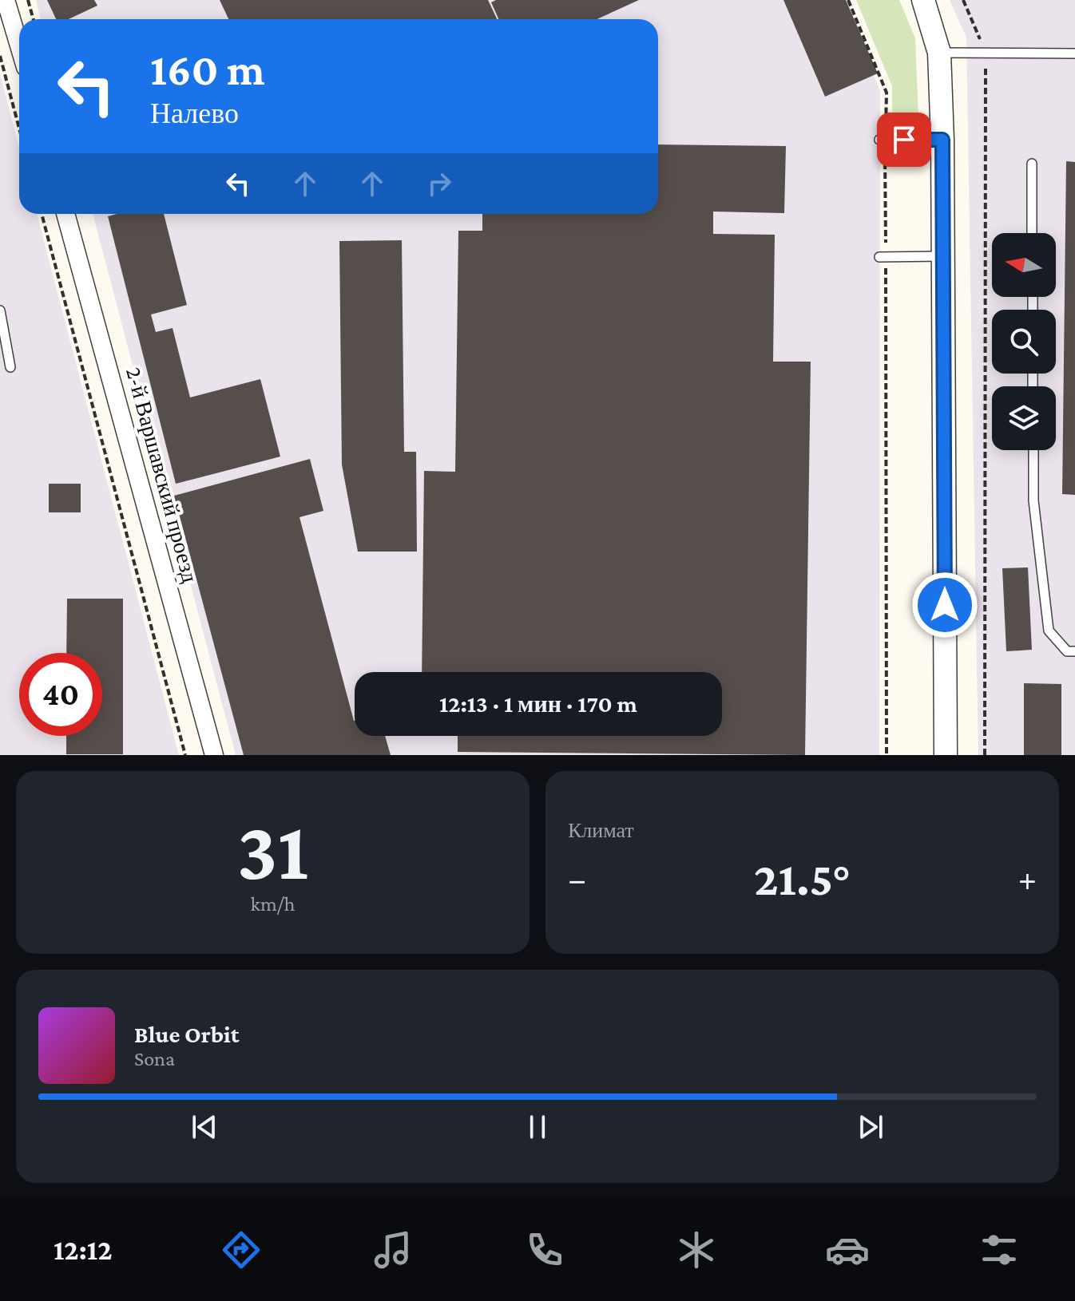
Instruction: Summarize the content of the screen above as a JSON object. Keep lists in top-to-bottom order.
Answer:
{
  "streets": {
    "street": ["2-й Варшавский проезд"]
  },
  "north": "left",
  "page": {
    "turn": ["160 m", "Налево"],
    "limit": "40",
    "trip": "12:13 · 1 мин · 170 m",
    "tile": [
      ["31", "km/h"],
      "Климат"
    ],
    "heat": ["−", "21.5°", "+"],
    "song": ["Blue Orbit", "Sona"],
    "tabs": "12:12"
  }
}
